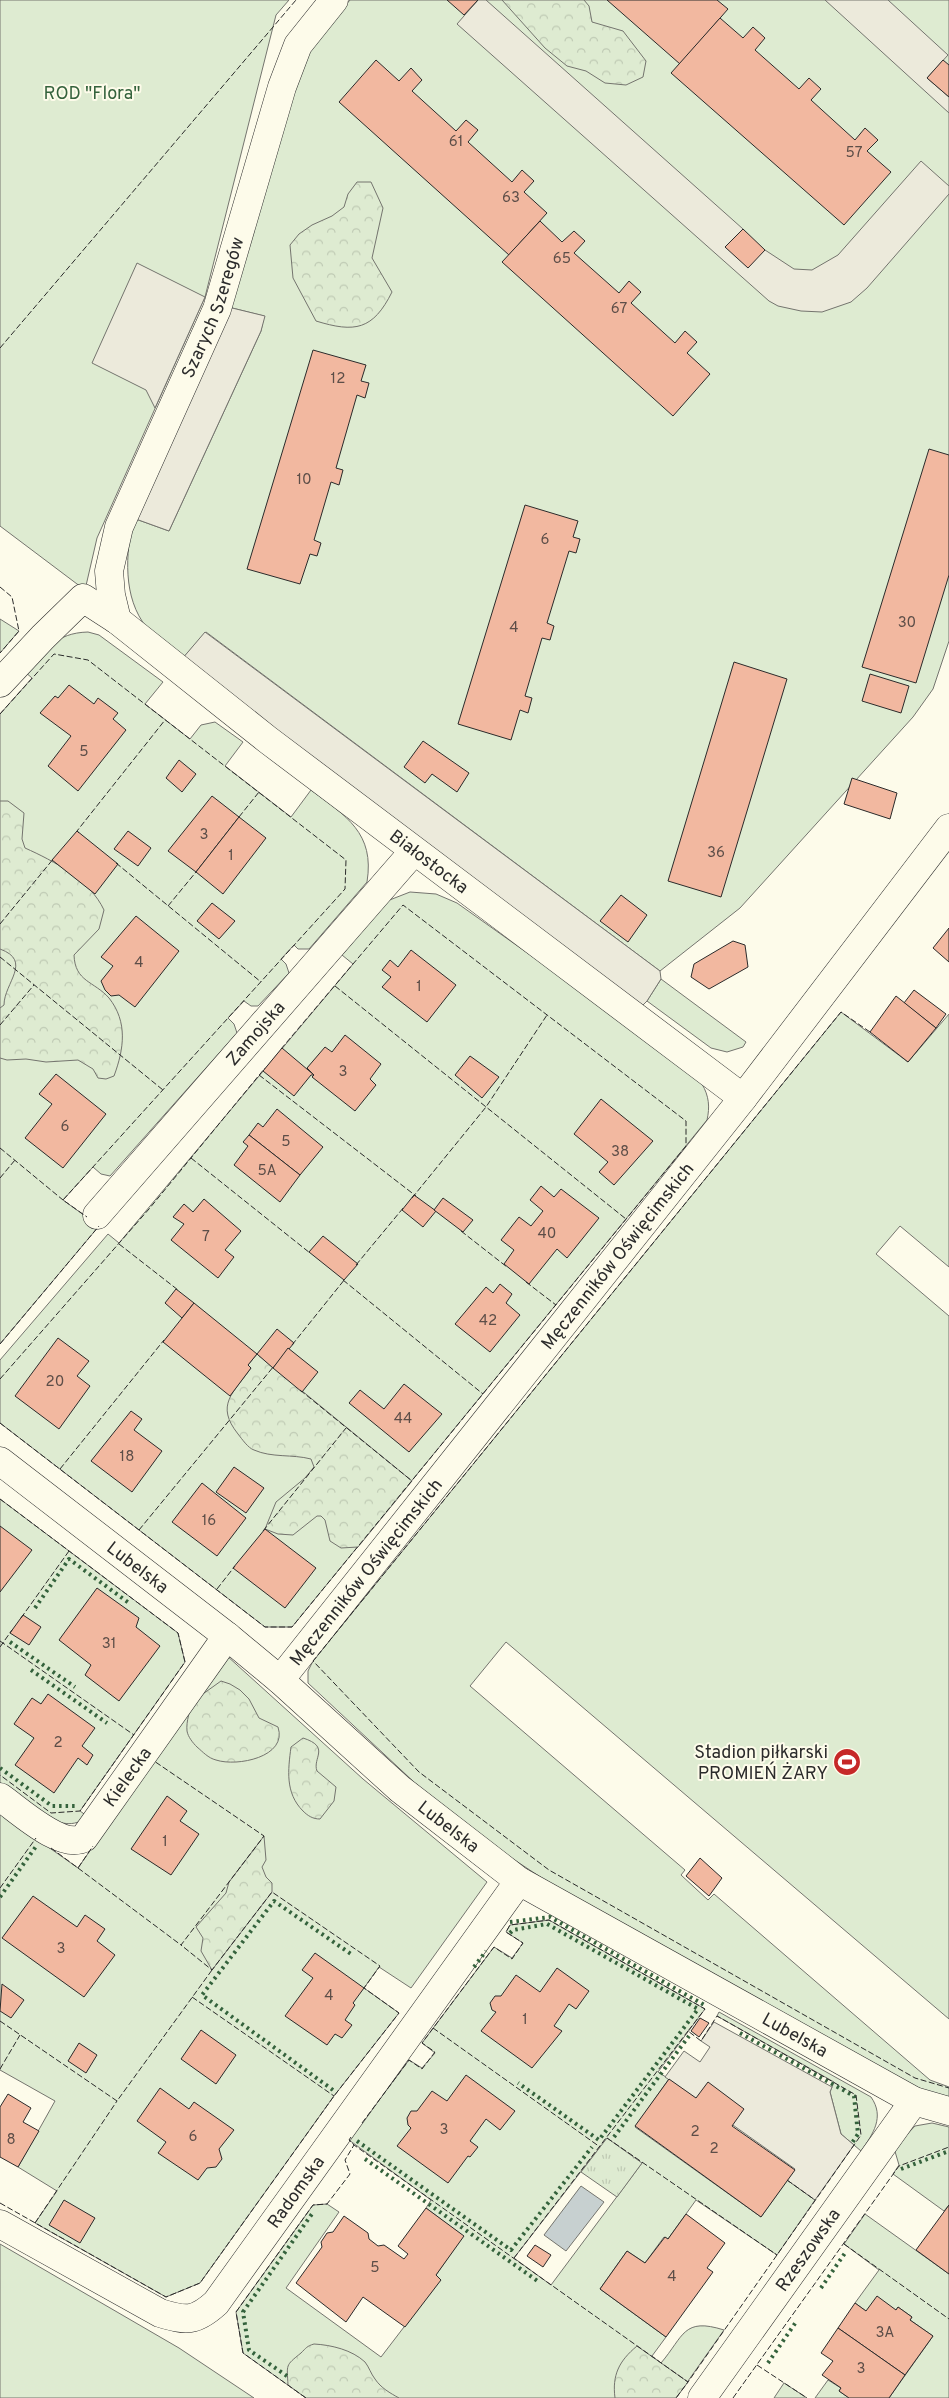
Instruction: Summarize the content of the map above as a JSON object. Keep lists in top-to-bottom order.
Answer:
{
  "streets": {
    "street": [
      "Szarych Szeregów",
      "Białostocka",
      "Zamojska",
      "Męczenników Oświęcimskich",
      "Lubelska",
      "Kielecka",
      "Radomska",
      "Rzeszowska"
    ]
  },
  "crossings": [
    ["Szarych Szeregów", "Białostocka"],
    ["Białostocka", "Zamojska"],
    ["Białostocka", "Męczenników Oświęcimskich"],
    ["Męczenników Oświęcimskich", "Lubelska"],
    ["Lubelska", "Kielecka"],
    ["Lubelska", "Radomska"],
    ["Lubelska", "Rzeszowska"]
  ],
  "parks": ["ROD \"Flora\""],
  "places": {
    "sports": ["Stadion piłkarski PROMIEŃ ŻARY"]
  },
  "house_numbers": [
    "61",
    "57",
    "63",
    "65",
    "67",
    "12",
    "10",
    "6",
    "30",
    "4",
    "5",
    "3",
    "36",
    "1",
    "4",
    "1",
    "3",
    "6",
    "5",
    "38",
    "5A",
    "40",
    "7",
    "42",
    "20",
    "44",
    "18",
    "16",
    "31",
    "2",
    "1",
    "3",
    "4",
    "1",
    "3",
    "2",
    "6",
    "8",
    "2",
    "5",
    "4",
    "3A",
    "3"
  ]
}
